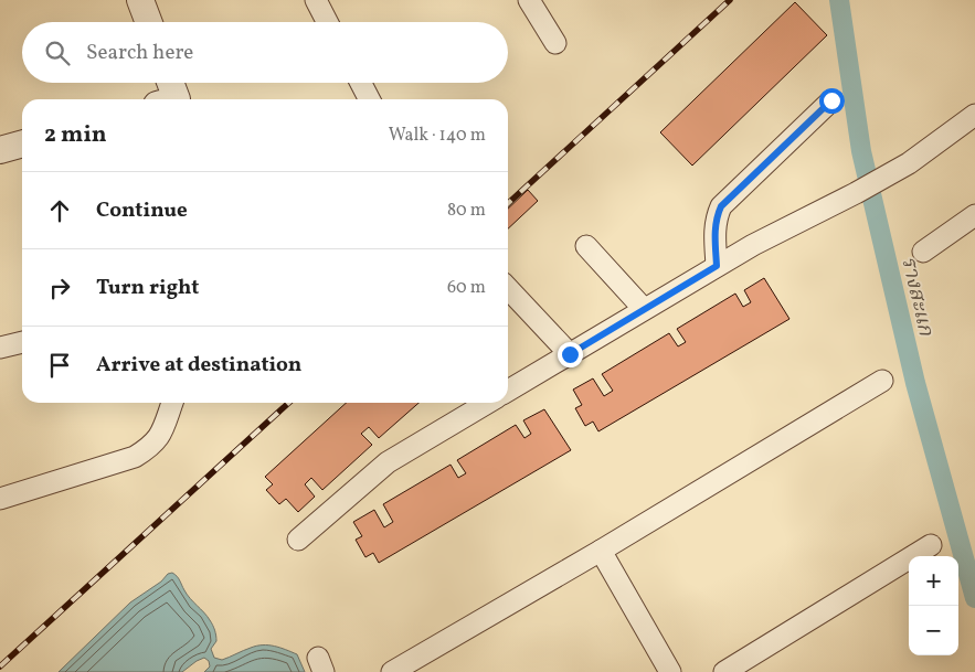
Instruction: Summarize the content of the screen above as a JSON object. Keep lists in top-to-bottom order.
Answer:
{
  "water": ["รางสะแก"],
  "page": {
    "search": "Search here",
    "heading": ["2 min", "Walk · 140 m"],
    "list": [
      ["Continue", "80 m"],
      ["Turn right", "60 m"],
      "Arrive at destination"
    ],
    "map_buttons": ["+", "−"]
  }
}
